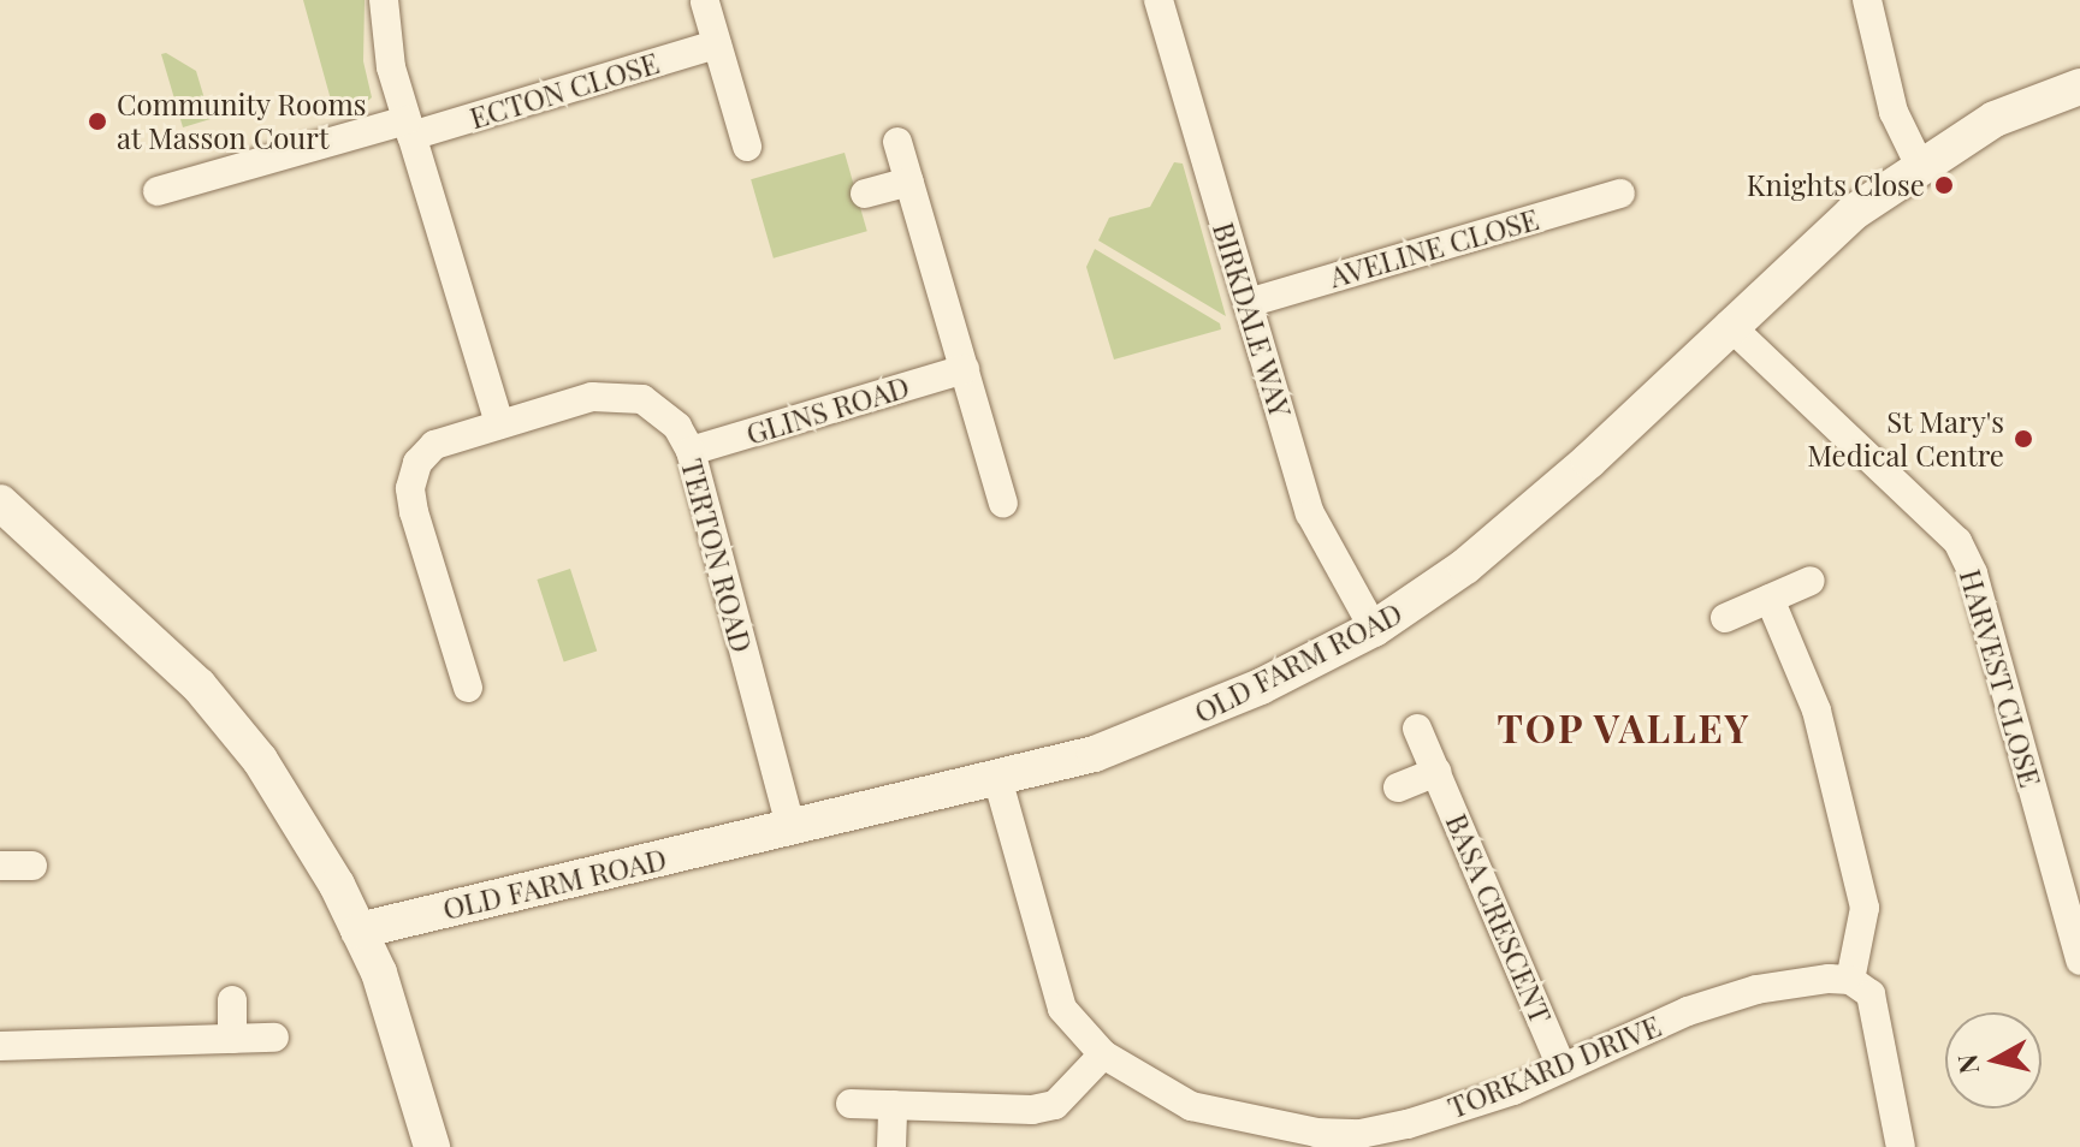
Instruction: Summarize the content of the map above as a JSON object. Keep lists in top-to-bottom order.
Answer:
{
  "streets": {
    "street": [
      "ECTON CLOSE",
      "AVELINE CLOSE",
      "BIRKDALE WAY",
      "GLINS ROAD",
      "TERTON ROAD",
      "OLD FARM ROAD",
      "HARVEST CLOSE",
      "BASA CRESCENT",
      "TORKARD DRIVE"
    ]
  },
  "crossings": [
    ["AVELINE CLOSE", "BIRKDALE WAY"],
    ["BIRKDALE WAY", "OLD FARM ROAD"],
    ["GLINS ROAD", "TERTON ROAD"],
    ["TERTON ROAD", "OLD FARM ROAD"],
    ["OLD FARM ROAD", "HARVEST CLOSE"],
    ["OLD FARM ROAD", "TORKARD DRIVE"],
    ["BASA CRESCENT", "TORKARD DRIVE"]
  ],
  "districts": ["TOP VALLEY"],
  "places": ["Community Rooms at Masson Court", "Knights Close", "St Mary's Medical Centre"],
  "north": "left"
}
